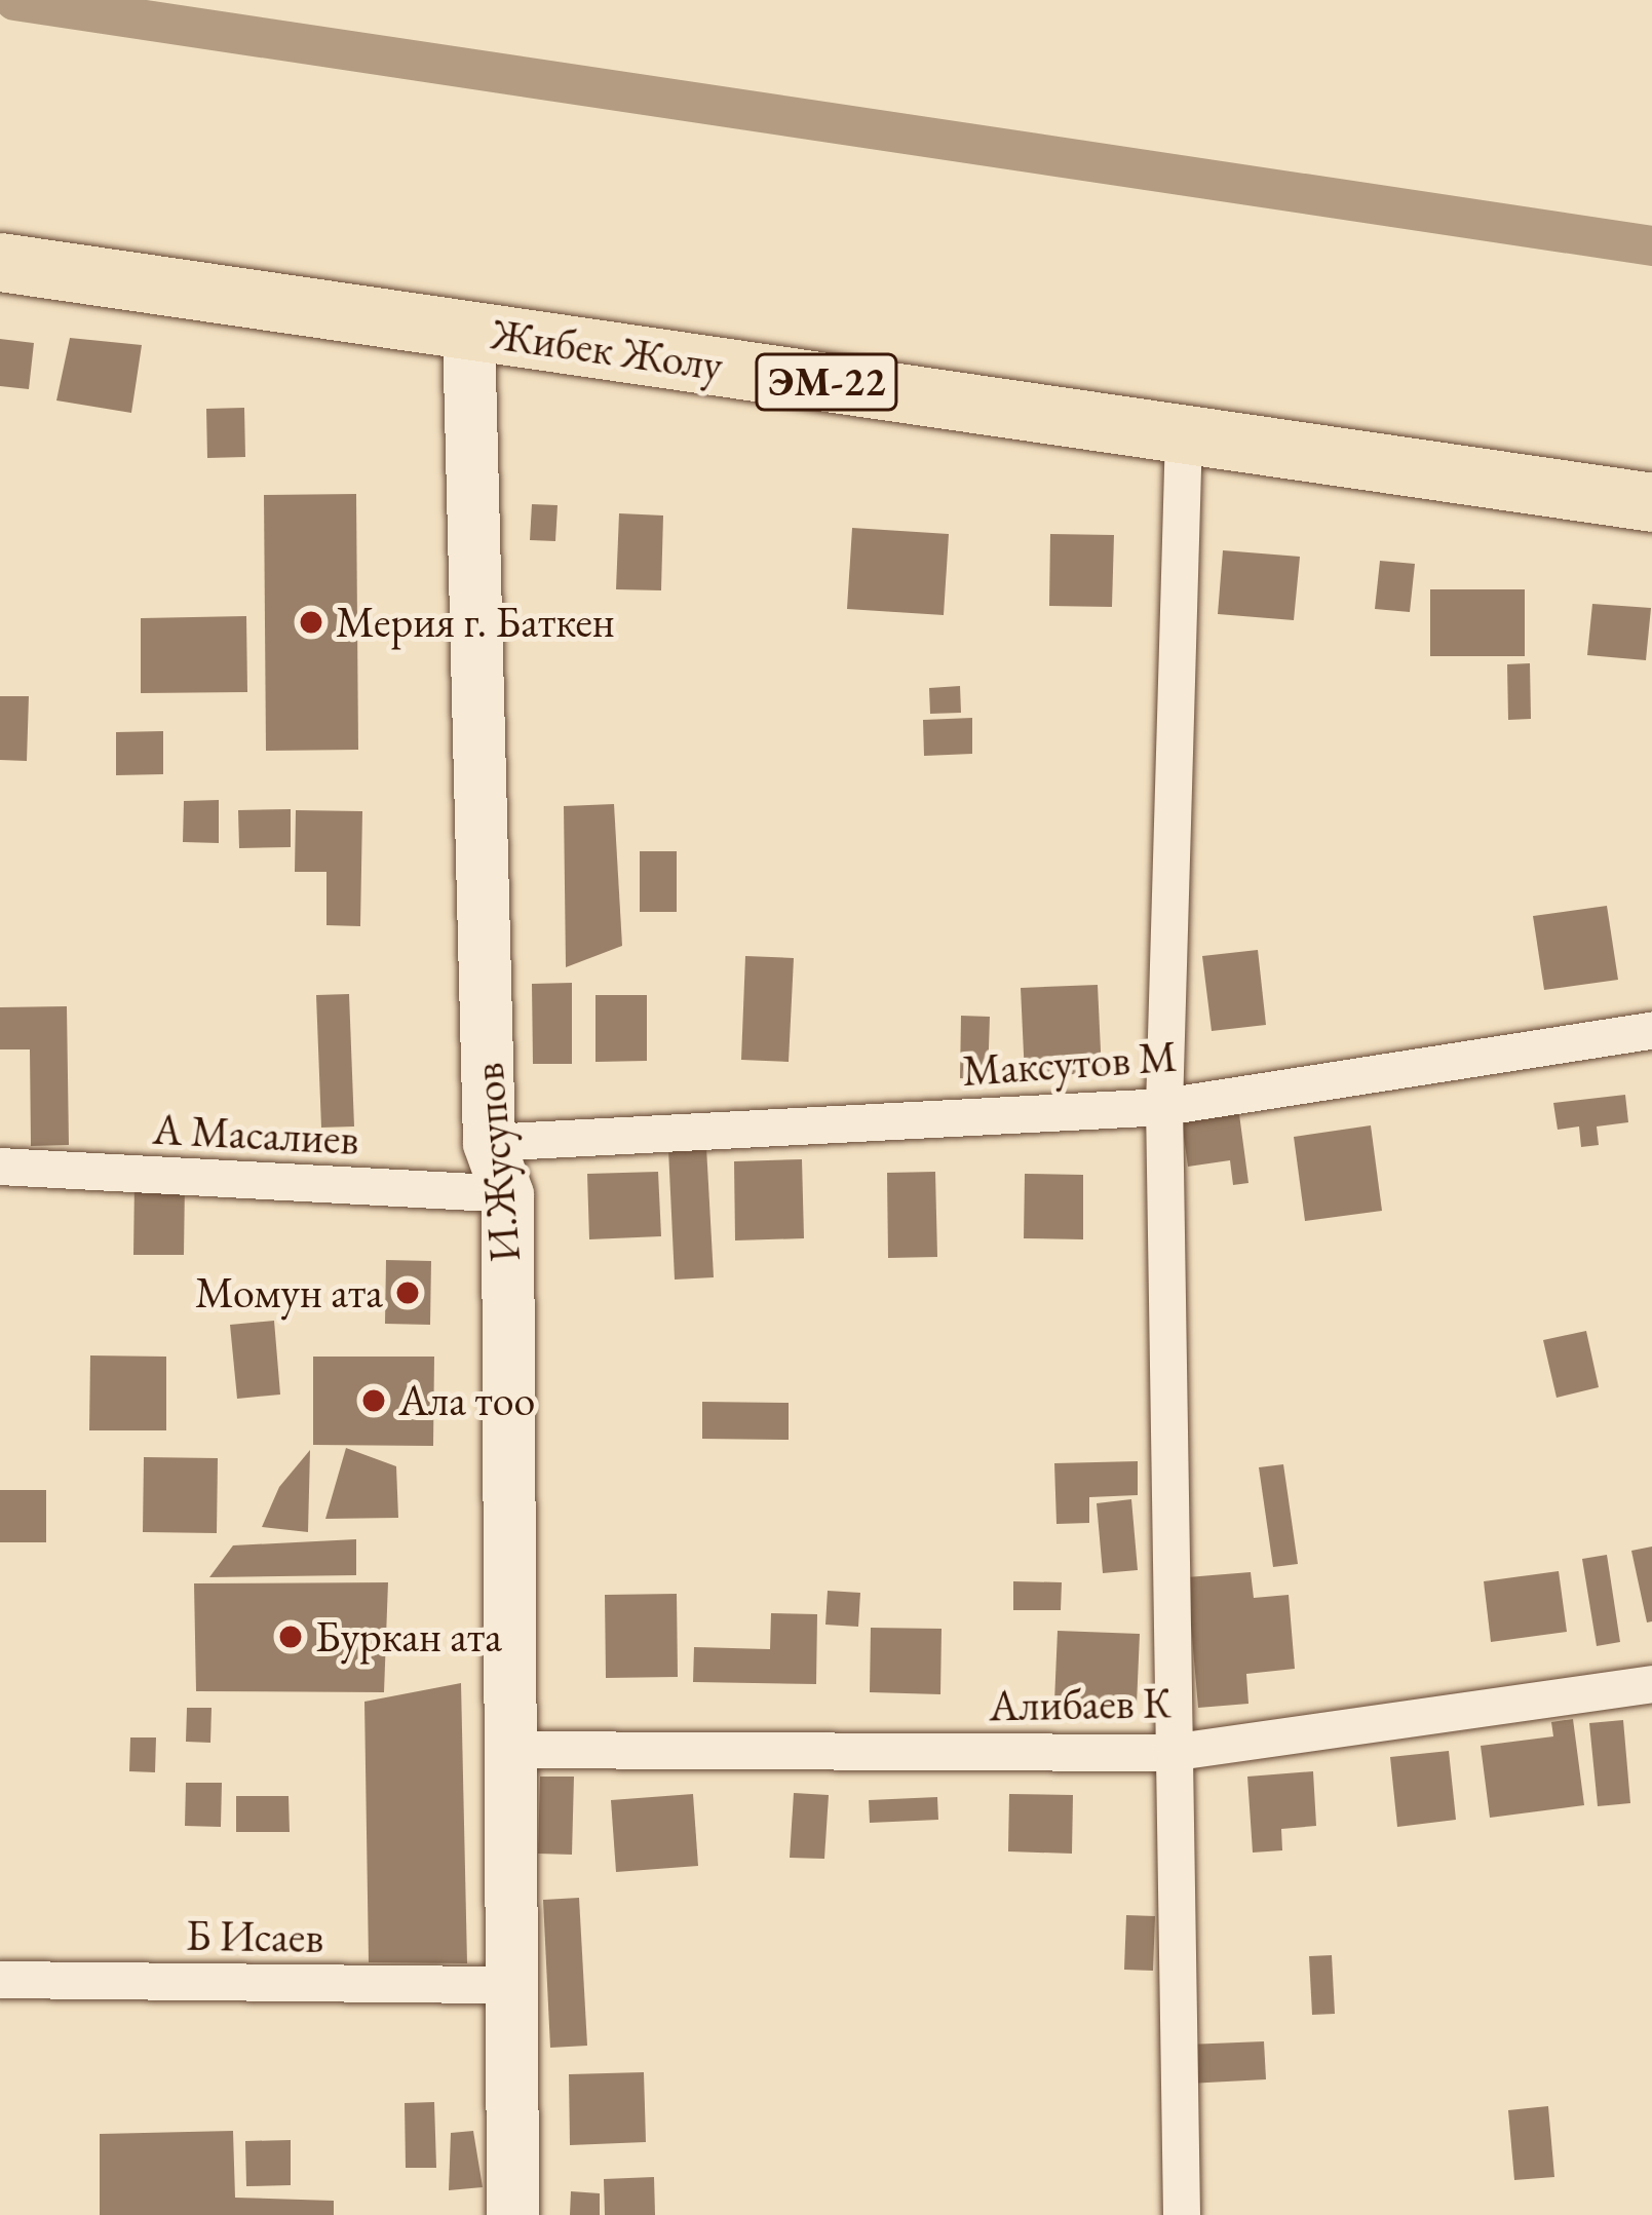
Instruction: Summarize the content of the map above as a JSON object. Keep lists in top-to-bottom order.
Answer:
{
  "streets": {
    "main road": ["Жибек Жолу", "ЭМ-22"],
    "street": [
      "Максутов М",
      "А Масалиев",
      "И.Жусупов",
      "Алибаев К",
      "Б Исаев"
    ]
  },
  "crossings": [
    ["Жибек Жолу", "И.Жусупов"],
    ["Максутов М", "И.Жусупов"],
    ["А Масалиев", "И.Жусупов"],
    ["И.Жусупов", "Алибаев К"],
    ["И.Жусупов", "Б Исаев"]
  ],
  "places": [
    "Мерия г. Бaткен",
    "Момун ата",
    "Ала тоо",
    "Буркан ата"
  ]
}
